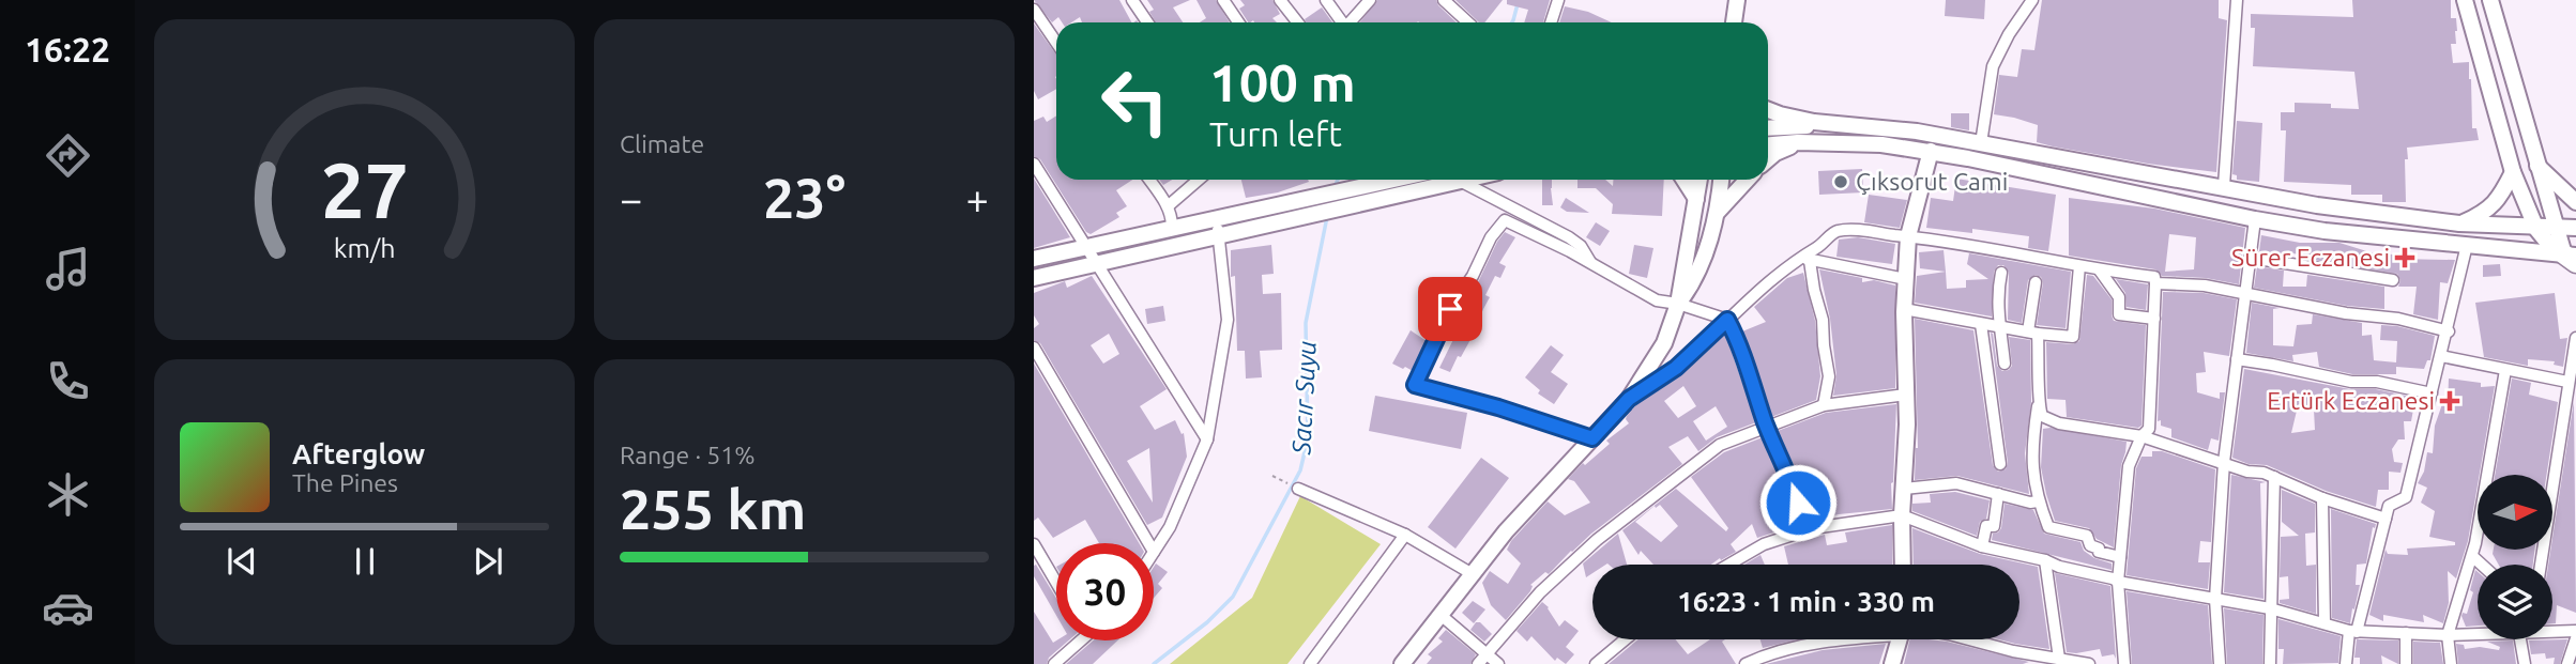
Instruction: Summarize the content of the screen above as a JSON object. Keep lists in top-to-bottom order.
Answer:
{
  "water": ["Sacır Suyu"],
  "places": {
    "other": ["Çıksorut Cami"],
    "health": ["Sürer Eczanesi", "Ertürk Eczanesi"]
  },
  "north": "right",
  "page": {
    "tabs": "16:22",
    "tile": [
      "Climate",
      ["Range · 51%", "255 km"]
    ],
    "turn": ["100 m", "Turn left"],
    "heat": ["−", "23°", "+"],
    "song": ["Afterglow", "The Pines"],
    "limit": "30",
    "trip": "16:23 · 1 min · 330 m",
    "gauge": ["27", "km/h"]
  }
}
